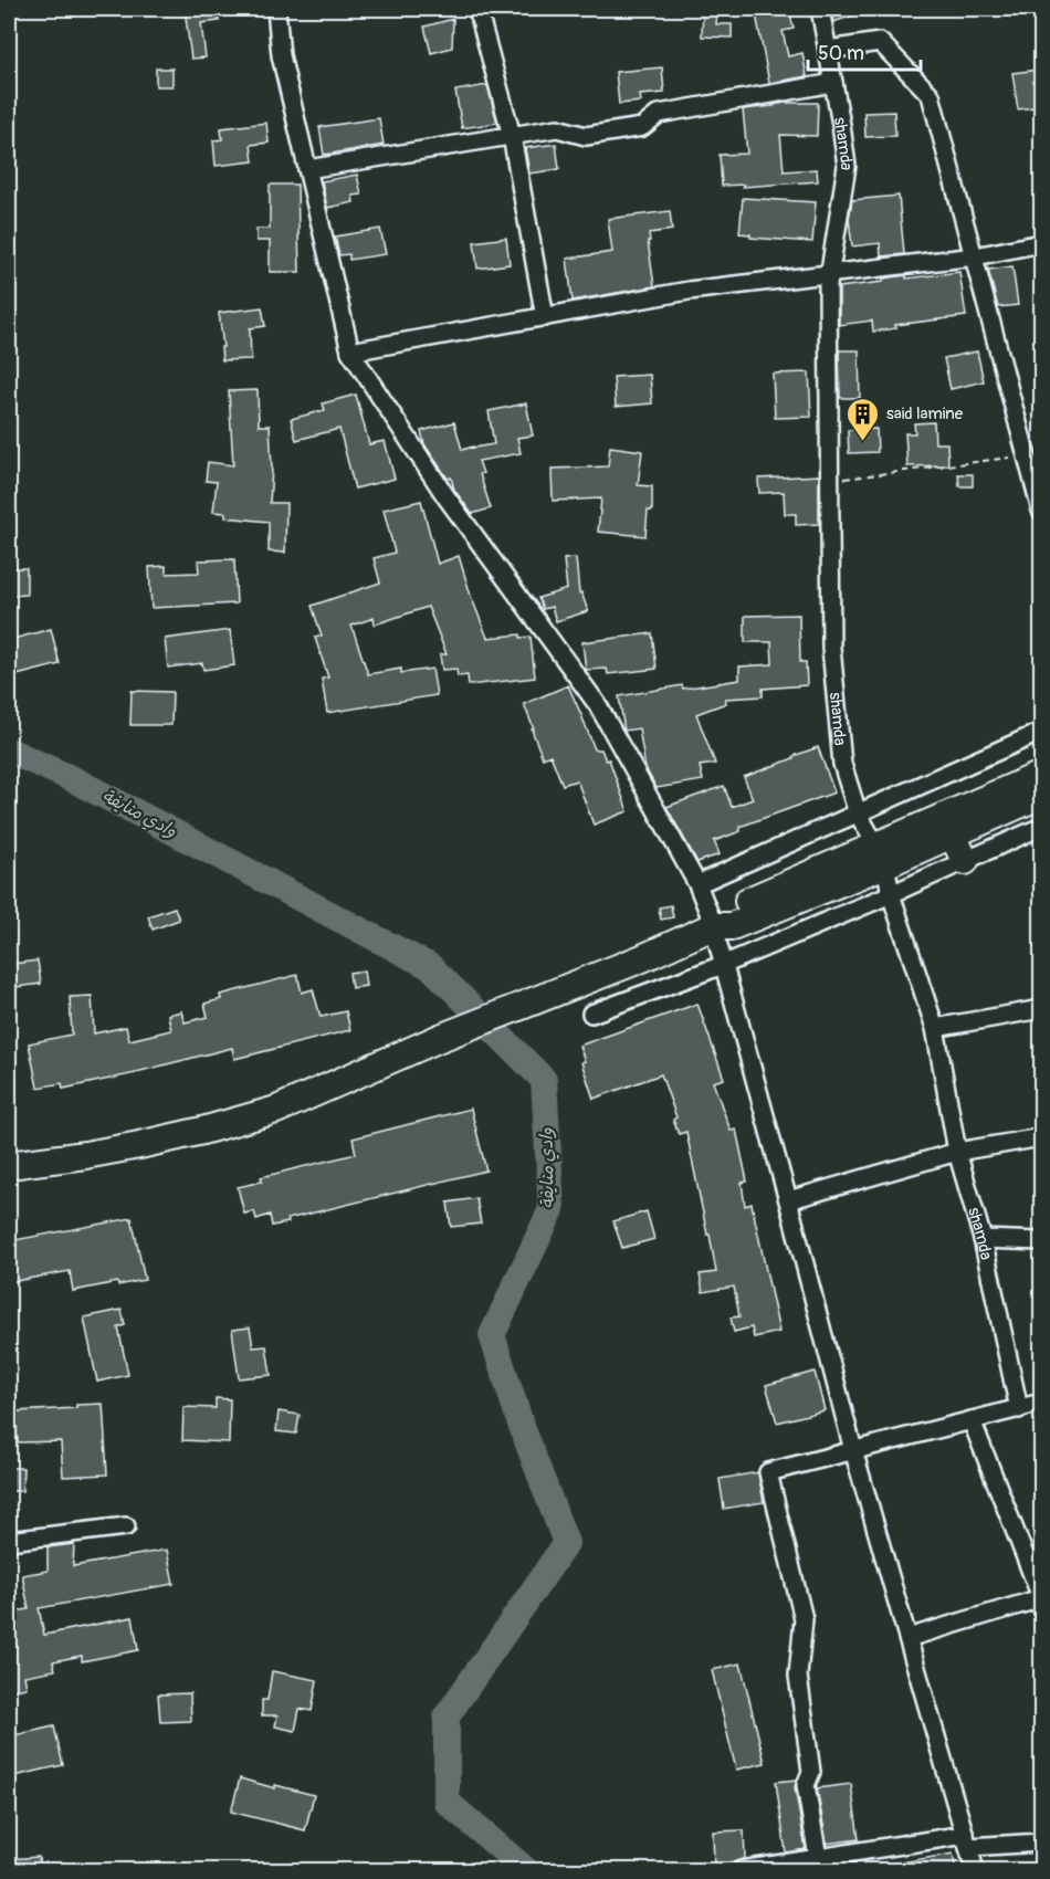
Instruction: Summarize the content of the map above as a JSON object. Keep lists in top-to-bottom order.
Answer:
{
  "streets": {
    "street": ["shamda"]
  },
  "water": ["وادي منايفة"],
  "places": {
    "building": ["said lamine"]
  },
  "scale_bar": "50 m"
}
